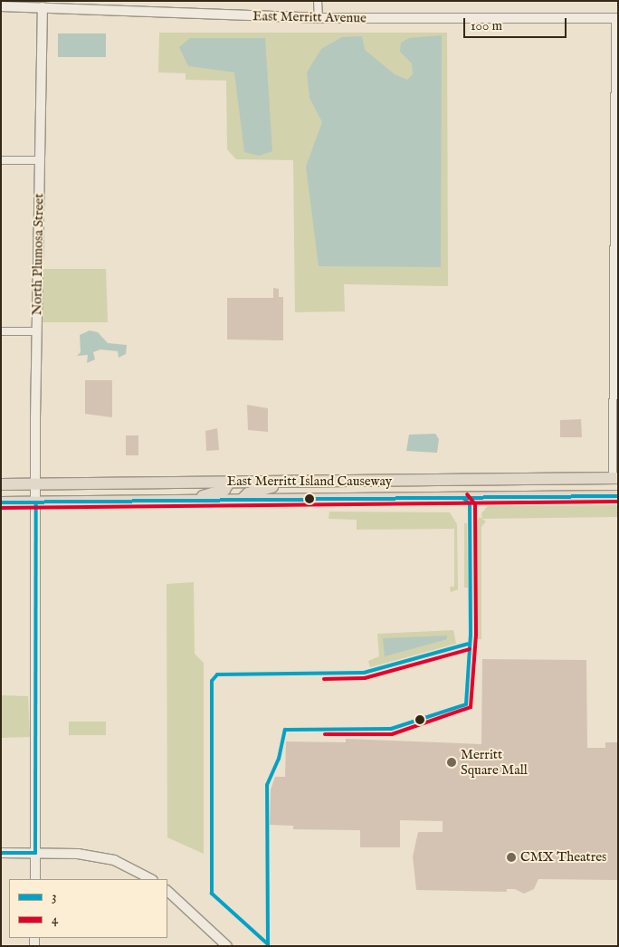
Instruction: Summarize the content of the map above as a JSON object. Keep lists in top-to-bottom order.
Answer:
{
  "streets": {
    "main road": ["East Merritt Island Causeway"],
    "street": ["East Merritt Avenue", "North Plumosa Street"]
  },
  "crossings": [
    ["East Merritt Avenue", "North Plumosa Street"],
    ["North Plumosa Street", "East Merritt Island Causeway"]
  ],
  "places": ["Merritt Square Mall", "CMX Theatres"],
  "lines": ["transit line 4", "transit line 3"],
  "legend": ["3", "4"],
  "scale_bar": "100 m"
}
